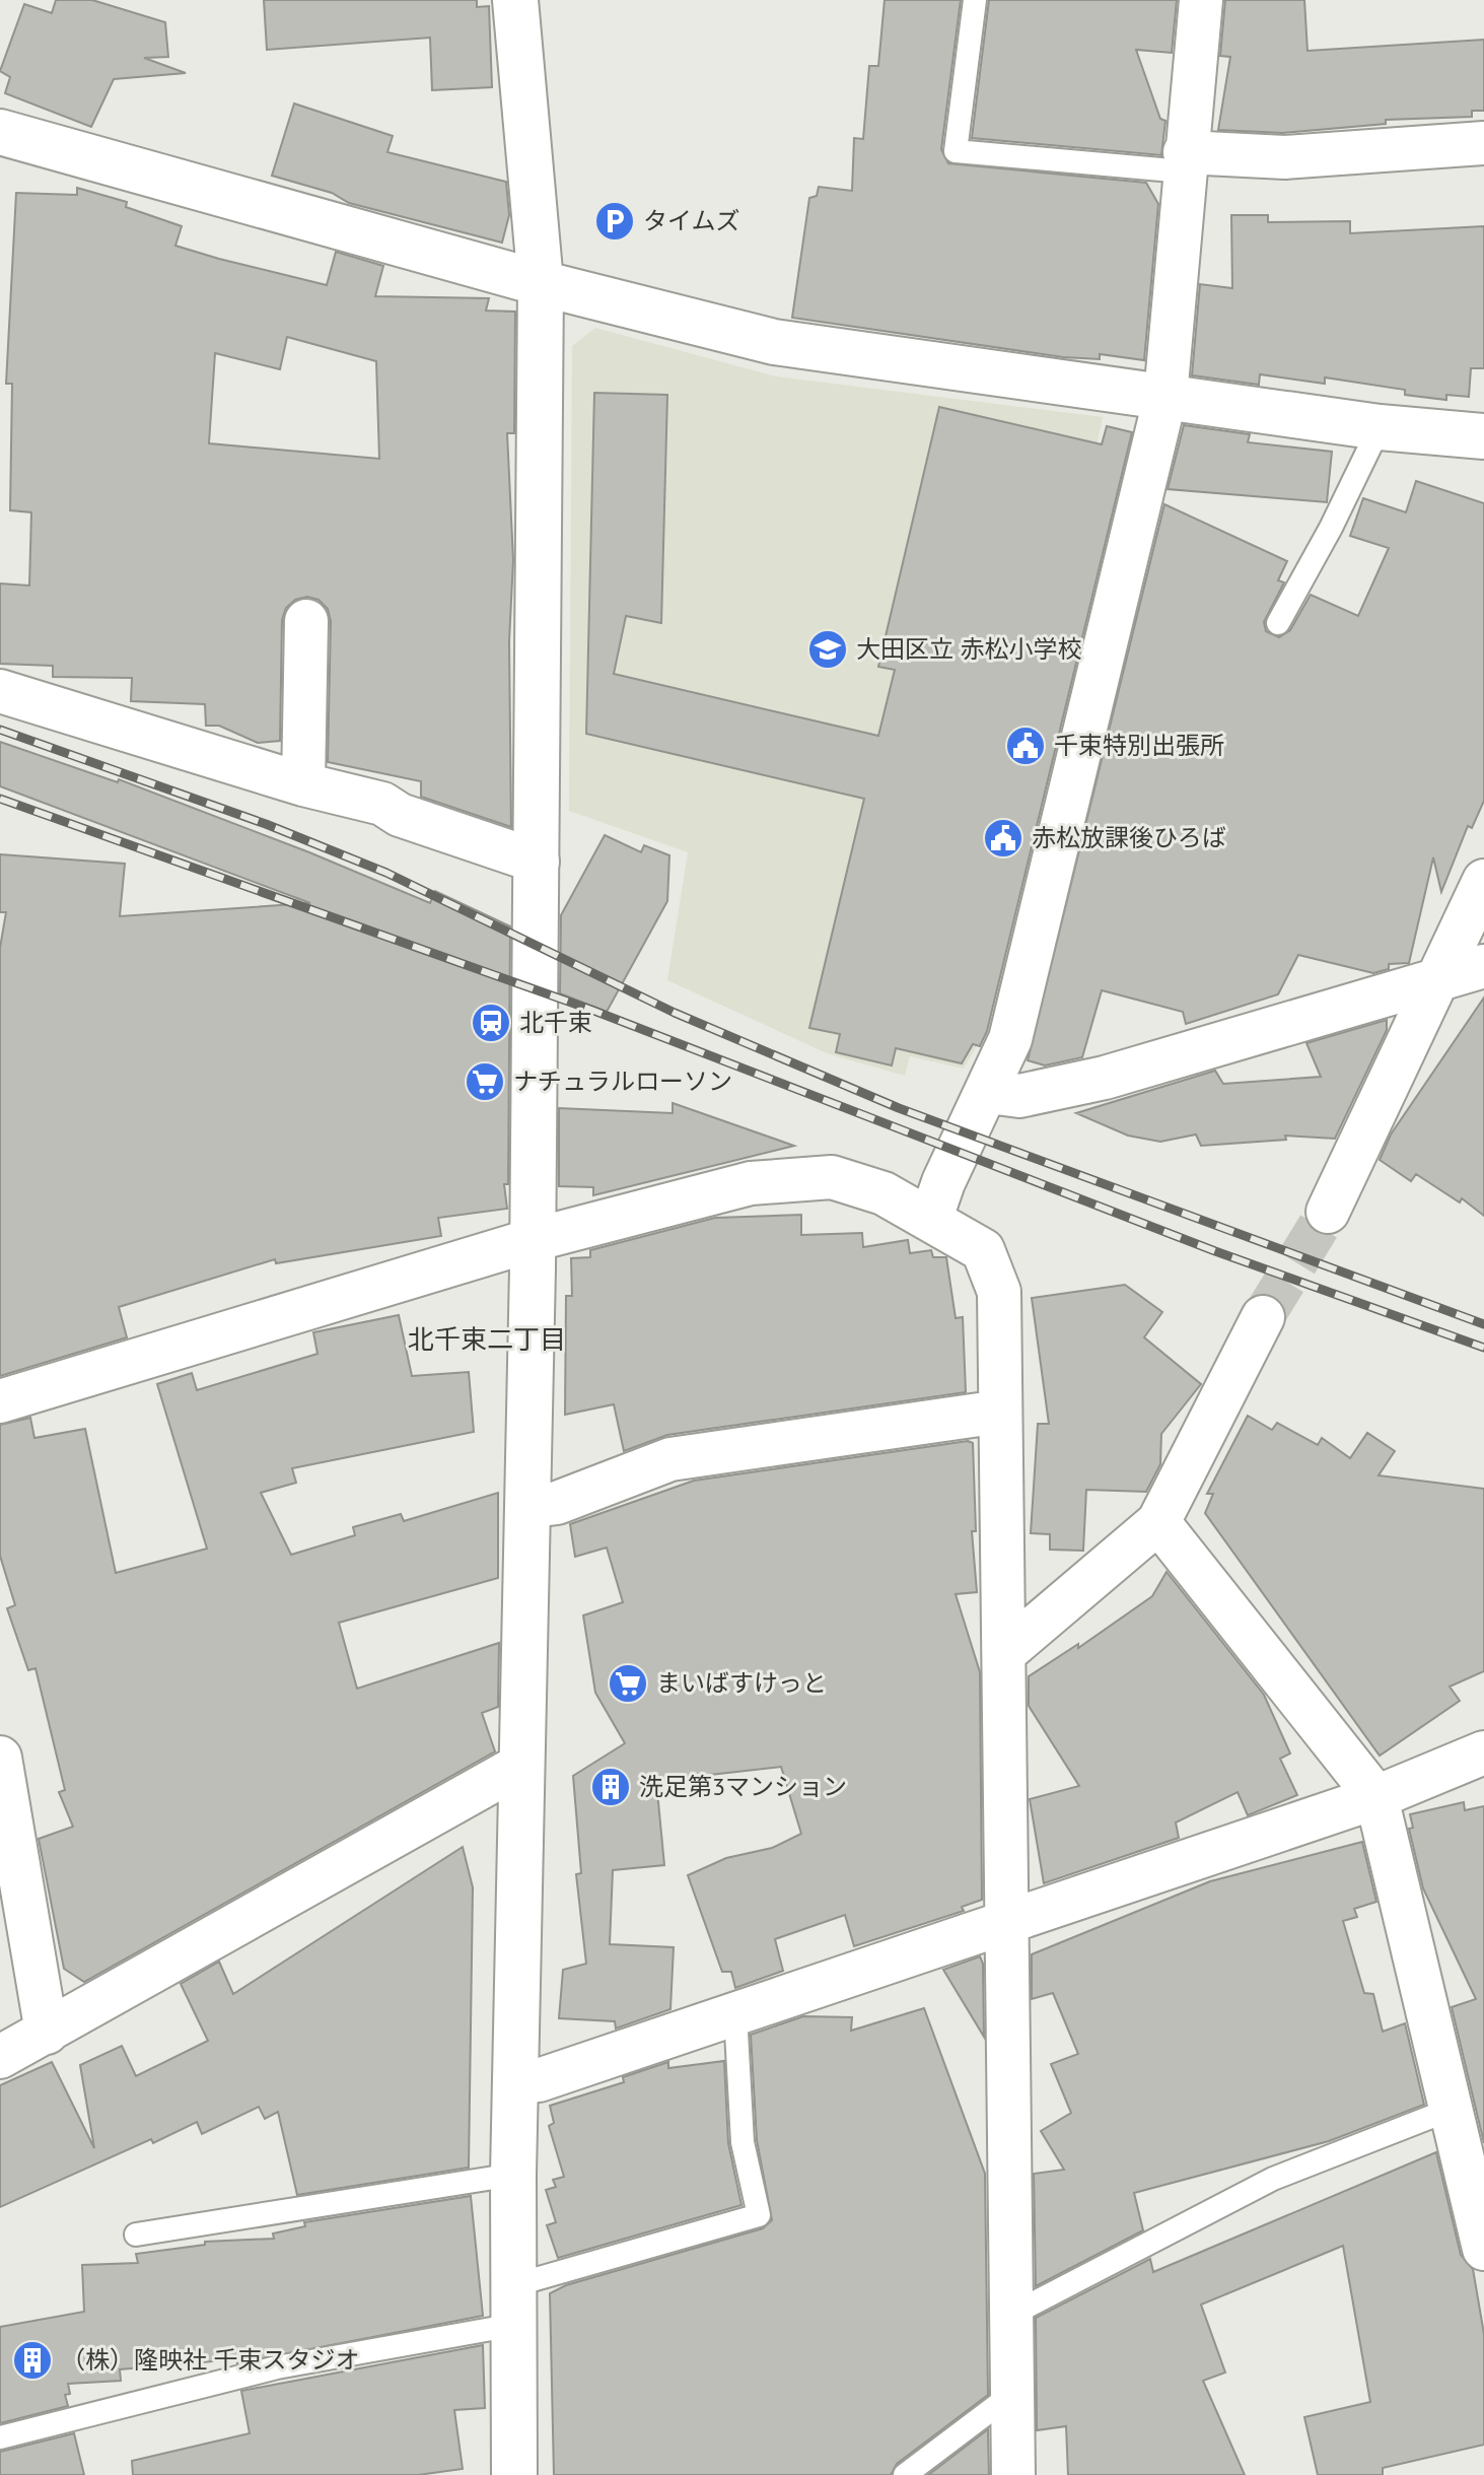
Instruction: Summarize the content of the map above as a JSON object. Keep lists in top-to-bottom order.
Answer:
{
  "districts": ["北千束二丁目"],
  "places": {
    "parking": ["タイムズ"],
    "school or university": ["大田区立 赤松小学校"],
    "public building": ["千束特別出張所", "赤松放課後ひろば"],
    "station": ["北千束"],
    "supermarket": ["ナチュラルローソン", "まいばすけっと"],
    "building": ["洗足第3マンション", "（株）隆映社 千束スタジオ"]
  }
}
